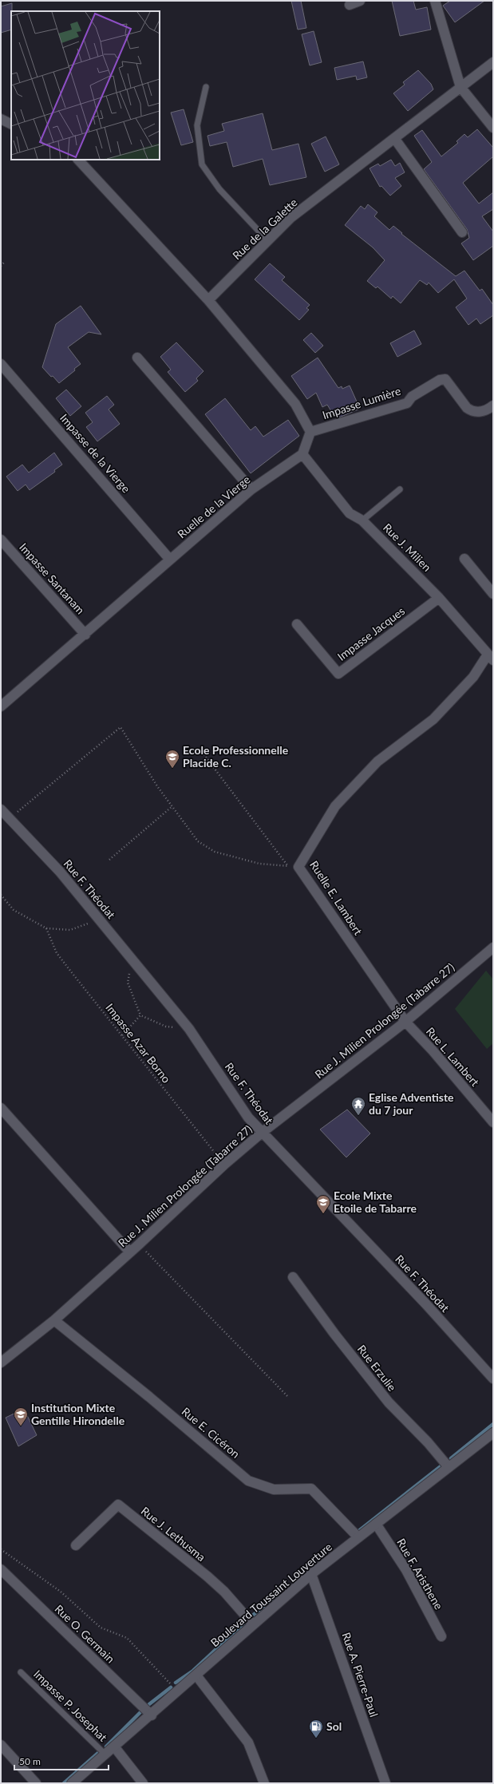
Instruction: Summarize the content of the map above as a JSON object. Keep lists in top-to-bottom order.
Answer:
{
  "streets": {
    "street": [
      "Rue de la Galette",
      "Impasse Lumière",
      "Impasse de la Vierge",
      "Ruelle de la Vierge",
      "Rue J. Milien",
      "Impasse Santanam",
      "Impasse Jacques",
      "Rue F. Théodat",
      "Ruelle E. Lambert",
      "Rue J. Milien Prolongée (Tabarre 27)",
      "Rue L. Lambert",
      "Rue Erzulie",
      "Rue E. Cicéron",
      "Rue J. Lethusma",
      "Rue F. Aristhene",
      "Boulevard Toussaint Louverture",
      "Rue O. Germain",
      "Rue A. Pierre-Paul"
    ],
    "lane": ["Impasse P. Josephat"],
    "path": ["Impasse Azar Borno"]
  },
  "crossings": [
    ["Impasse de la Vierge", "Ruelle de la Vierge"],
    ["Ruelle de la Vierge", "Rue J. Milien"],
    ["Ruelle de la Vierge", "Impasse Santanam"],
    ["Rue J. Milien", "Impasse Jacques"],
    ["Rue J. Milien", "Ruelle E. Lambert"],
    ["Rue F. Théodat", "Rue J. Milien Prolongée (Tabarre 27)"],
    ["Ruelle E. Lambert", "Rue J. Milien Prolongée (Tabarre 27)"],
    ["Ruelle E. Lambert", "Rue L. Lambert"],
    ["Rue J. Milien Prolongée (Tabarre 27)", "Impasse Azar Borno"],
    ["Rue J. Milien Prolongée (Tabarre 27)", "Rue L. Lambert"],
    ["Rue J. Milien Prolongée (Tabarre 27)", "Rue E. Cicéron"],
    ["Rue Erzulie", "Boulevard Toussaint Louverture"],
    ["Rue E. Cicéron", "Boulevard Toussaint Louverture"],
    ["Rue J. Lethusma", "Boulevard Toussaint Louverture"],
    ["Rue F. Aristhene", "Boulevard Toussaint Louverture"],
    ["Boulevard Toussaint Louverture", "Rue O. Germain"],
    ["Boulevard Toussaint Louverture", "Rue A. Pierre-Paul"],
    ["Boulevard Toussaint Louverture", "Impasse P. Josephat"]
  ],
  "places": {
    "school or university": ["Ecole Professionnelle Placide C.", "Ecole Mixte Etoile de Tabarre", "Institution Mixte Gentille Hirondelle"],
    "temple": ["Eglise Adventiste du 7 jour"],
    "fuel station": ["Sol"]
  },
  "scale_bar": "50 m"
}
